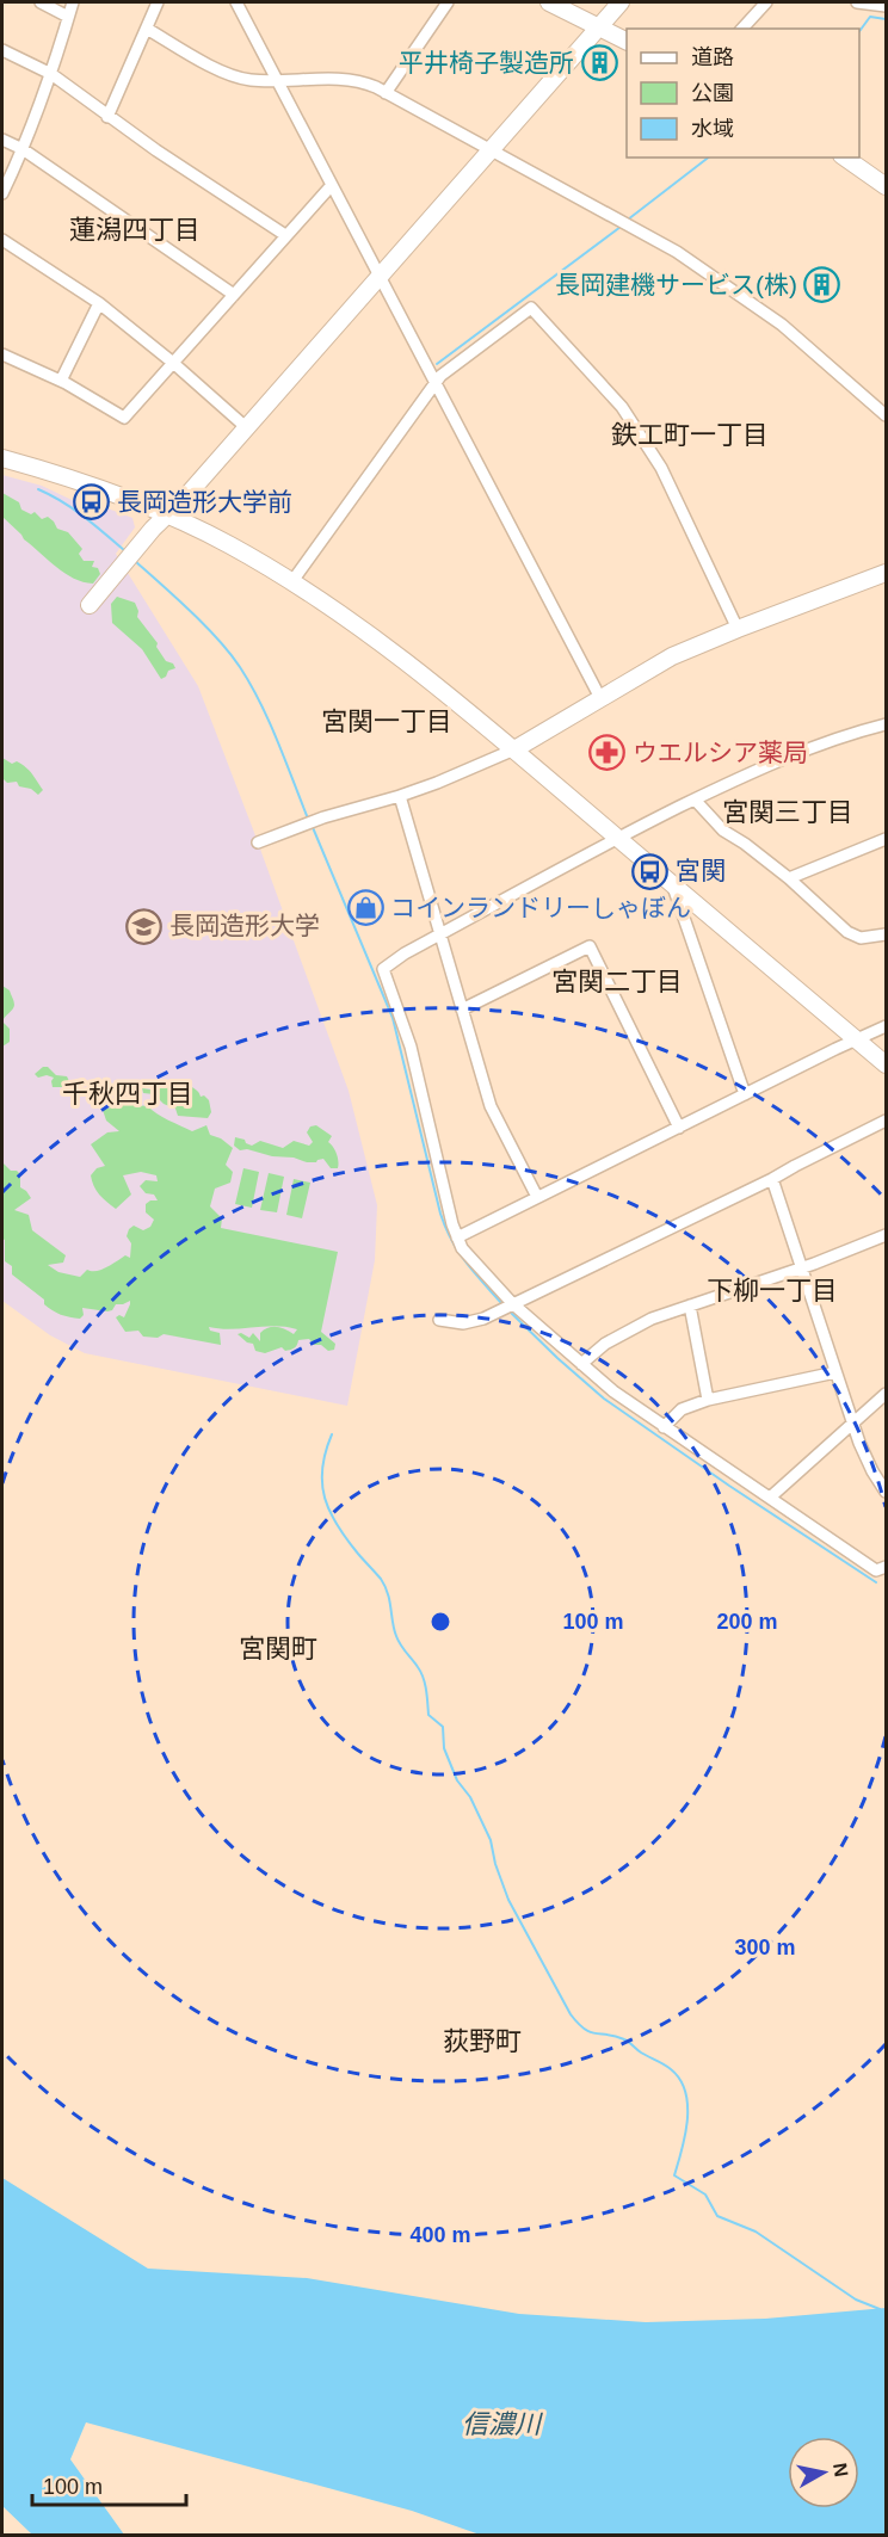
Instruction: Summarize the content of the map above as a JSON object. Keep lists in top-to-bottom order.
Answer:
{
  "districts": [
    "蓮潟四丁目",
    "鉄工町一丁目",
    "宮関一丁目",
    "宮関三丁目",
    "宮関二丁目",
    "千秋四丁目",
    "下柳一丁目",
    "宮関町",
    "荻野町"
  ],
  "water": ["信濃川"],
  "places": {
    "building": ["平井椅子製造所", "長岡建機サービス(株)"],
    "bus stop": ["長岡造形大学前", "宮関"],
    "pharmacy": ["ウエルシア薬局"],
    "shop": ["コインランドリーしゃぼん"],
    "school or university": ["長岡造形大学"]
  },
  "legend": ["道路", "公園", "水域"],
  "scale_bar": "100 m",
  "north": "right",
  "rings": [
    "100 m",
    "200 m",
    "300 m",
    "400 m"
  ]
}
